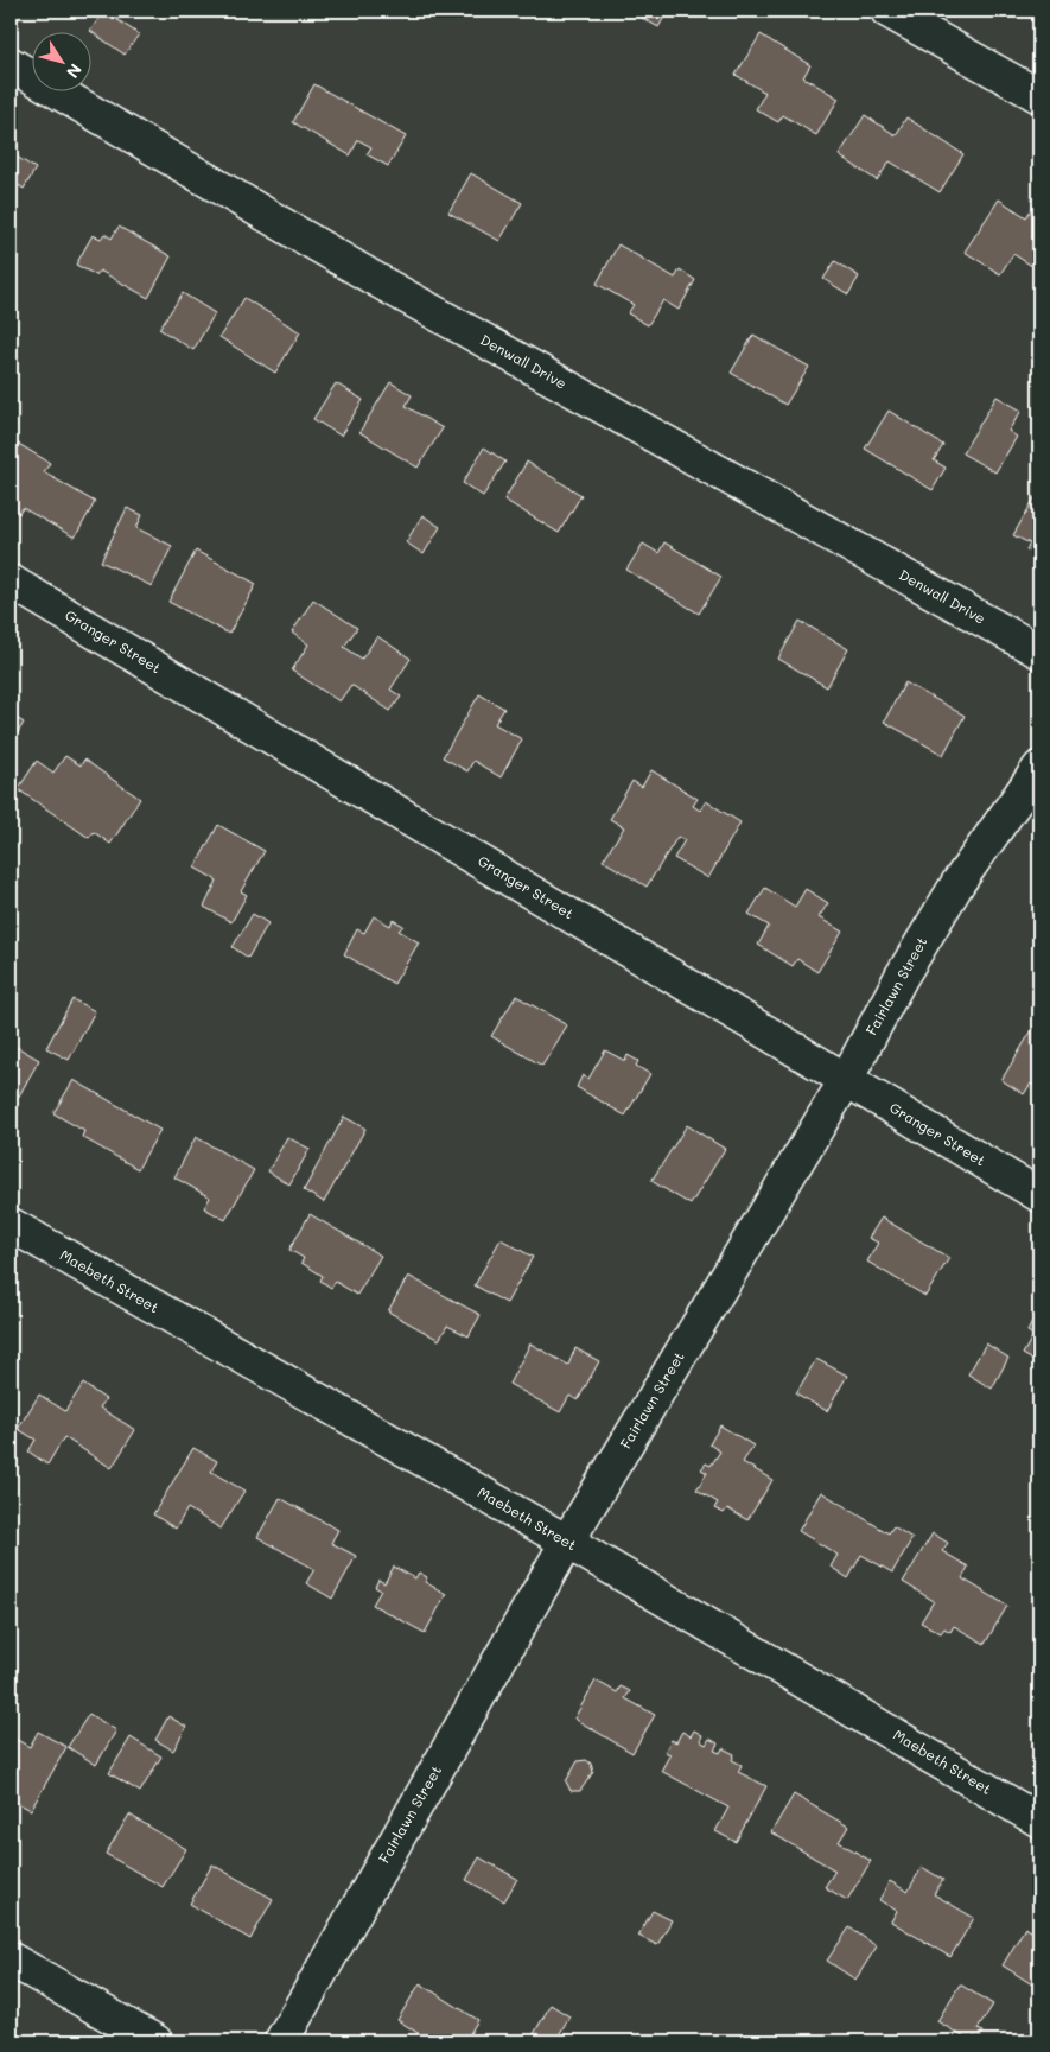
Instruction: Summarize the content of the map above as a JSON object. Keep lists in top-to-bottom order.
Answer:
{
  "streets": {
    "street": [
      "Denwall Drive",
      "Granger Street",
      "Fairlawn Street",
      "Maebeth Street"
    ]
  },
  "crossings": [
    ["Granger Street", "Fairlawn Street"],
    ["Fairlawn Street", "Maebeth Street"]
  ],
  "north": "bottom right"
}
